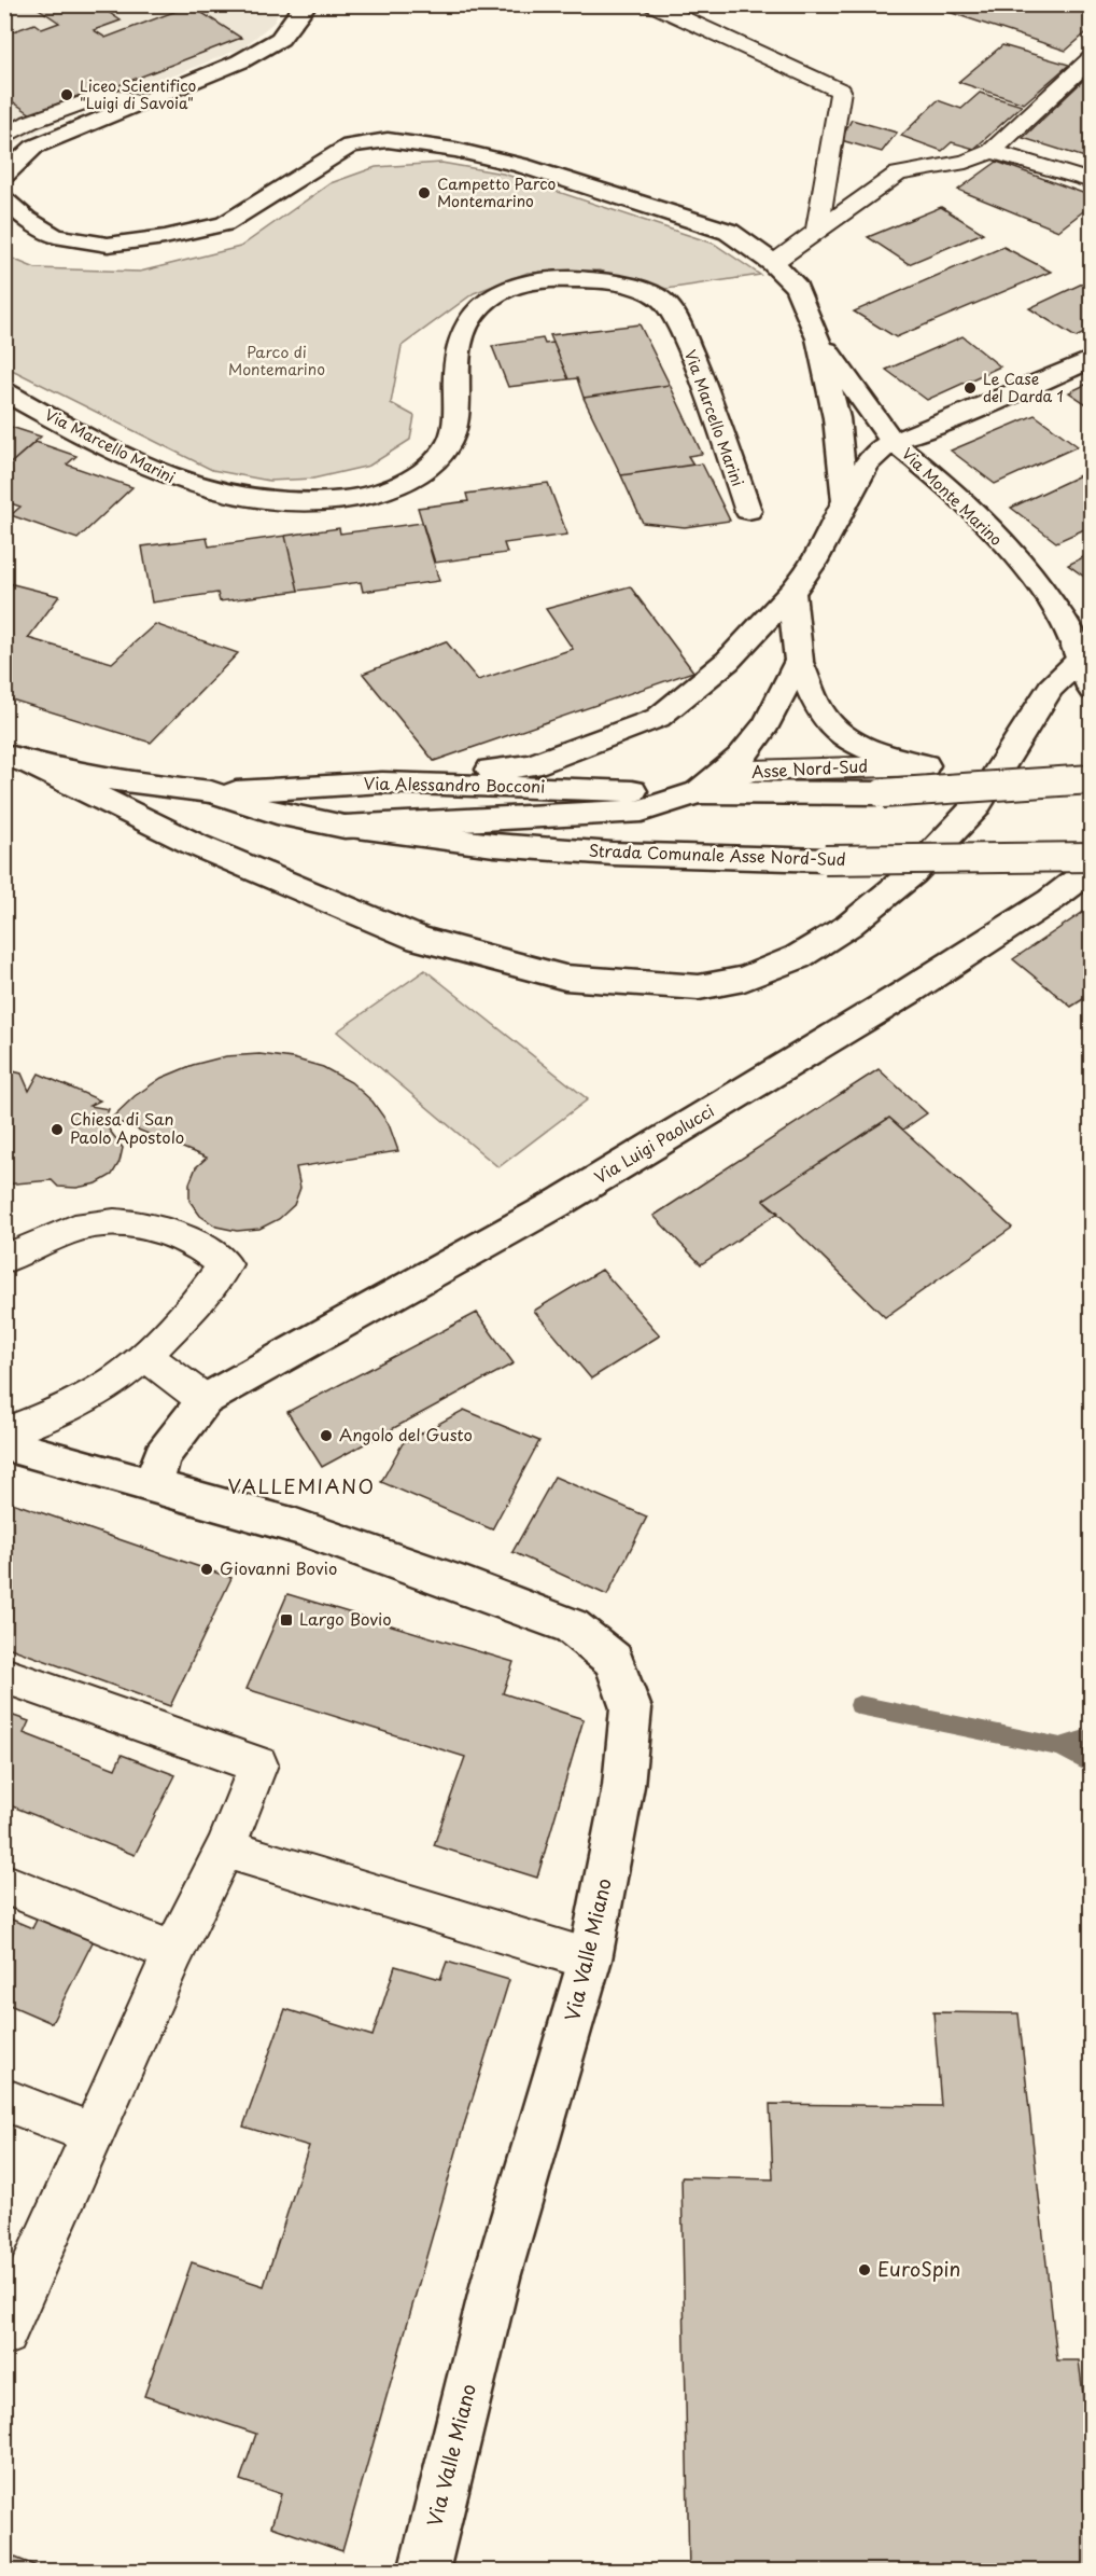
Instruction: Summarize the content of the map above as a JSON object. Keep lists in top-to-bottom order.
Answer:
{
  "streets": {
    "main road": [
      "Via Marcello Marini",
      "Via Monte Marino",
      "Via Alessandro Bocconi",
      "Strada Comunale Asse Nord-Sud",
      "Via Luigi Paolucci",
      "Via Valle Miano"
    ],
    "lane": ["Asse Nord-Sud"]
  },
  "crossings": [
    ["Asse Nord-Sud", "Via Alessandro Bocconi"],
    ["Via Alessandro Bocconi", "Strada Comunale Asse Nord-Sud"]
  ],
  "districts": ["VALLEMIANO"],
  "parks": ["Parco di Montemarino"],
  "places": {
    "other": [
      "Liceo Scientifico \"Luigi di Savoia\"",
      "Campetto Parco Montemarino",
      "Le Case del Darda 1",
      "Chiesa di San Paolo Apostolo",
      "Angolo del Gusto",
      "Giovanni Bovio",
      "EuroSpin"
    ],
    "transit": ["Largo Bovio"]
  }
}
